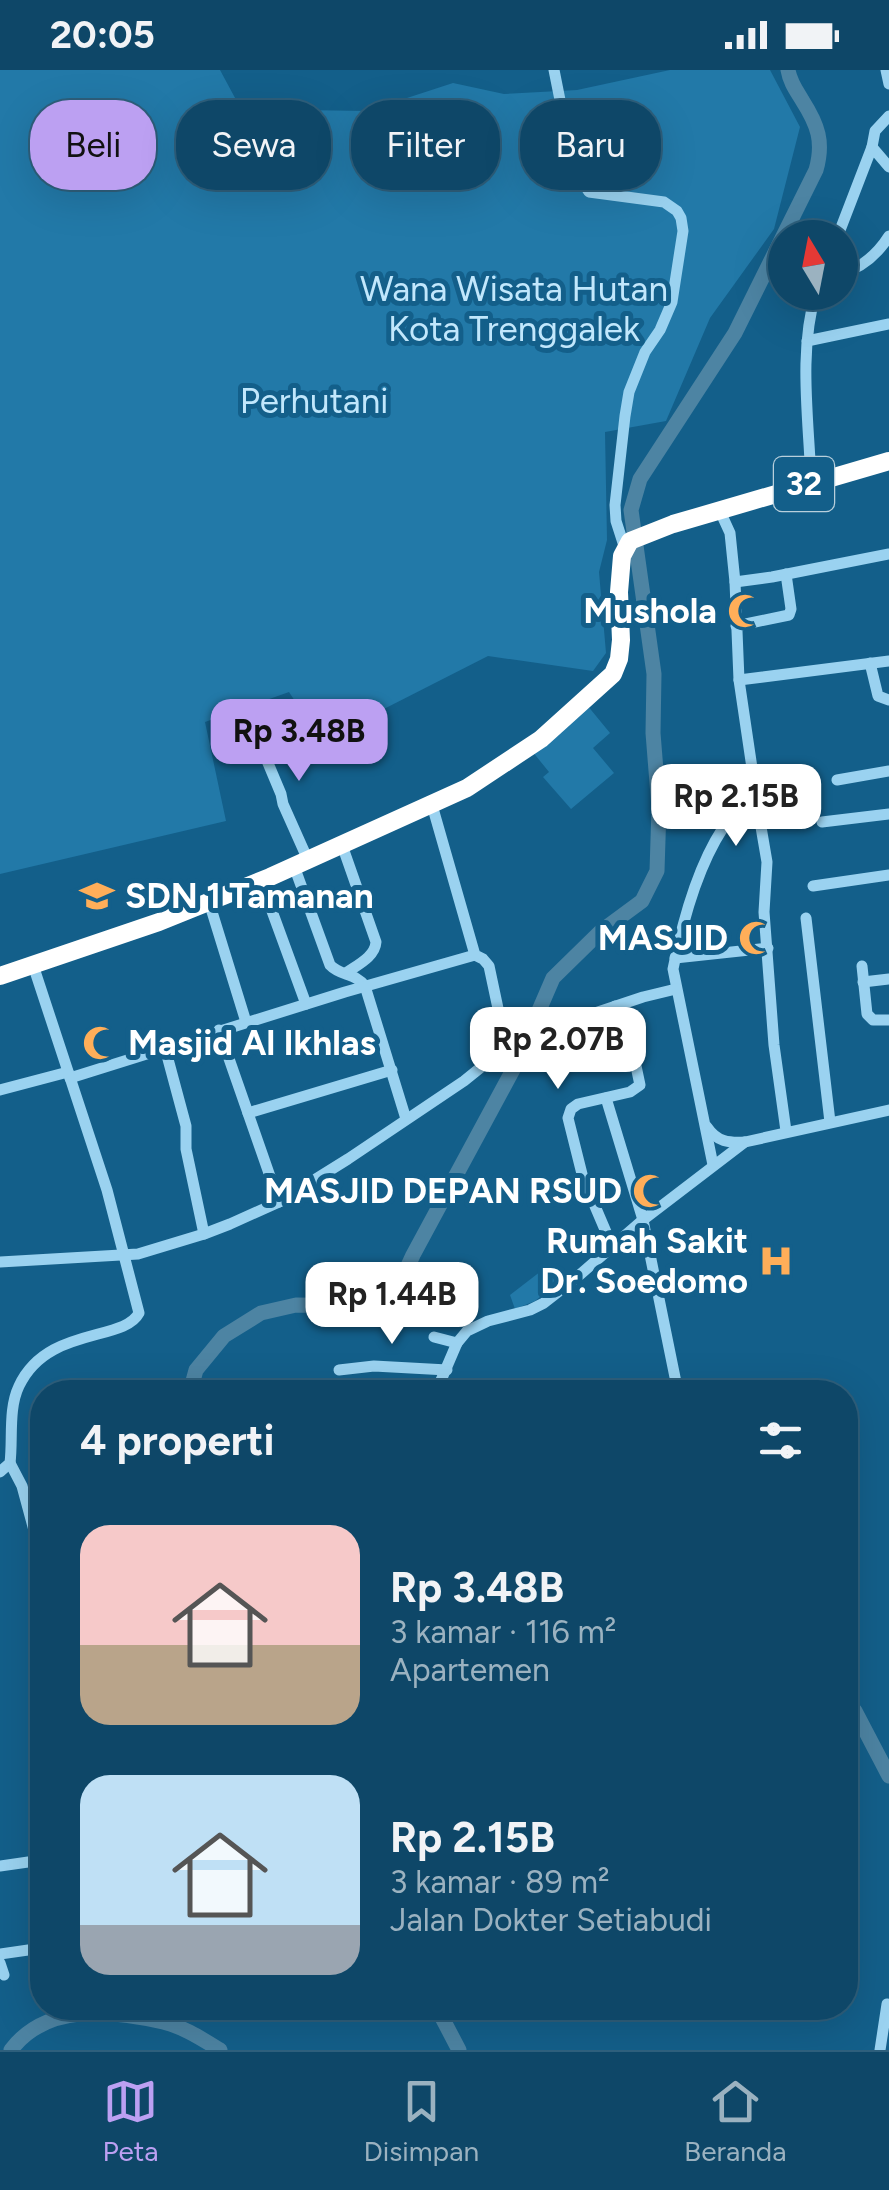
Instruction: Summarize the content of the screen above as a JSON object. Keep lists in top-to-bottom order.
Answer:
{
  "streets": {
    "highway": ["32"]
  },
  "parks": ["Wana Wisata Hutan Kota Trenggalek", "Perhutani"],
  "places": {
    "mosque": [
      "Mushola",
      "MASJID",
      "Masjid Al Ikhlas",
      "MASJID DEPAN RSUD"
    ],
    "school or university": ["SDN 1 Tamanan"],
    "hospital": ["Rumah Sakit Dr. Soedomo"]
  },
  "north": "top",
  "page": {
    "status": "20:05",
    "chip": [
      "Beli",
      "Sewa",
      "Filter",
      "Baru"
    ],
    "price": [
      "Rp 3.48B",
      "Rp 2.15B",
      "Rp 2.07B",
      "Rp 1.44B"
    ],
    "heading": "4 properti",
    "list": [
      {
        "name": "Rp 3.48B",
        "note": "3 kamar · 116 m² · Apartemen"
      },
      {
        "name": "Rp 2.15B",
        "note": "3 kamar · 89 m² · Jalan Dokter Setiabudi"
      }
    ],
    "tabs": ["Peta", "Disimpan", "Beranda"]
  }
}
